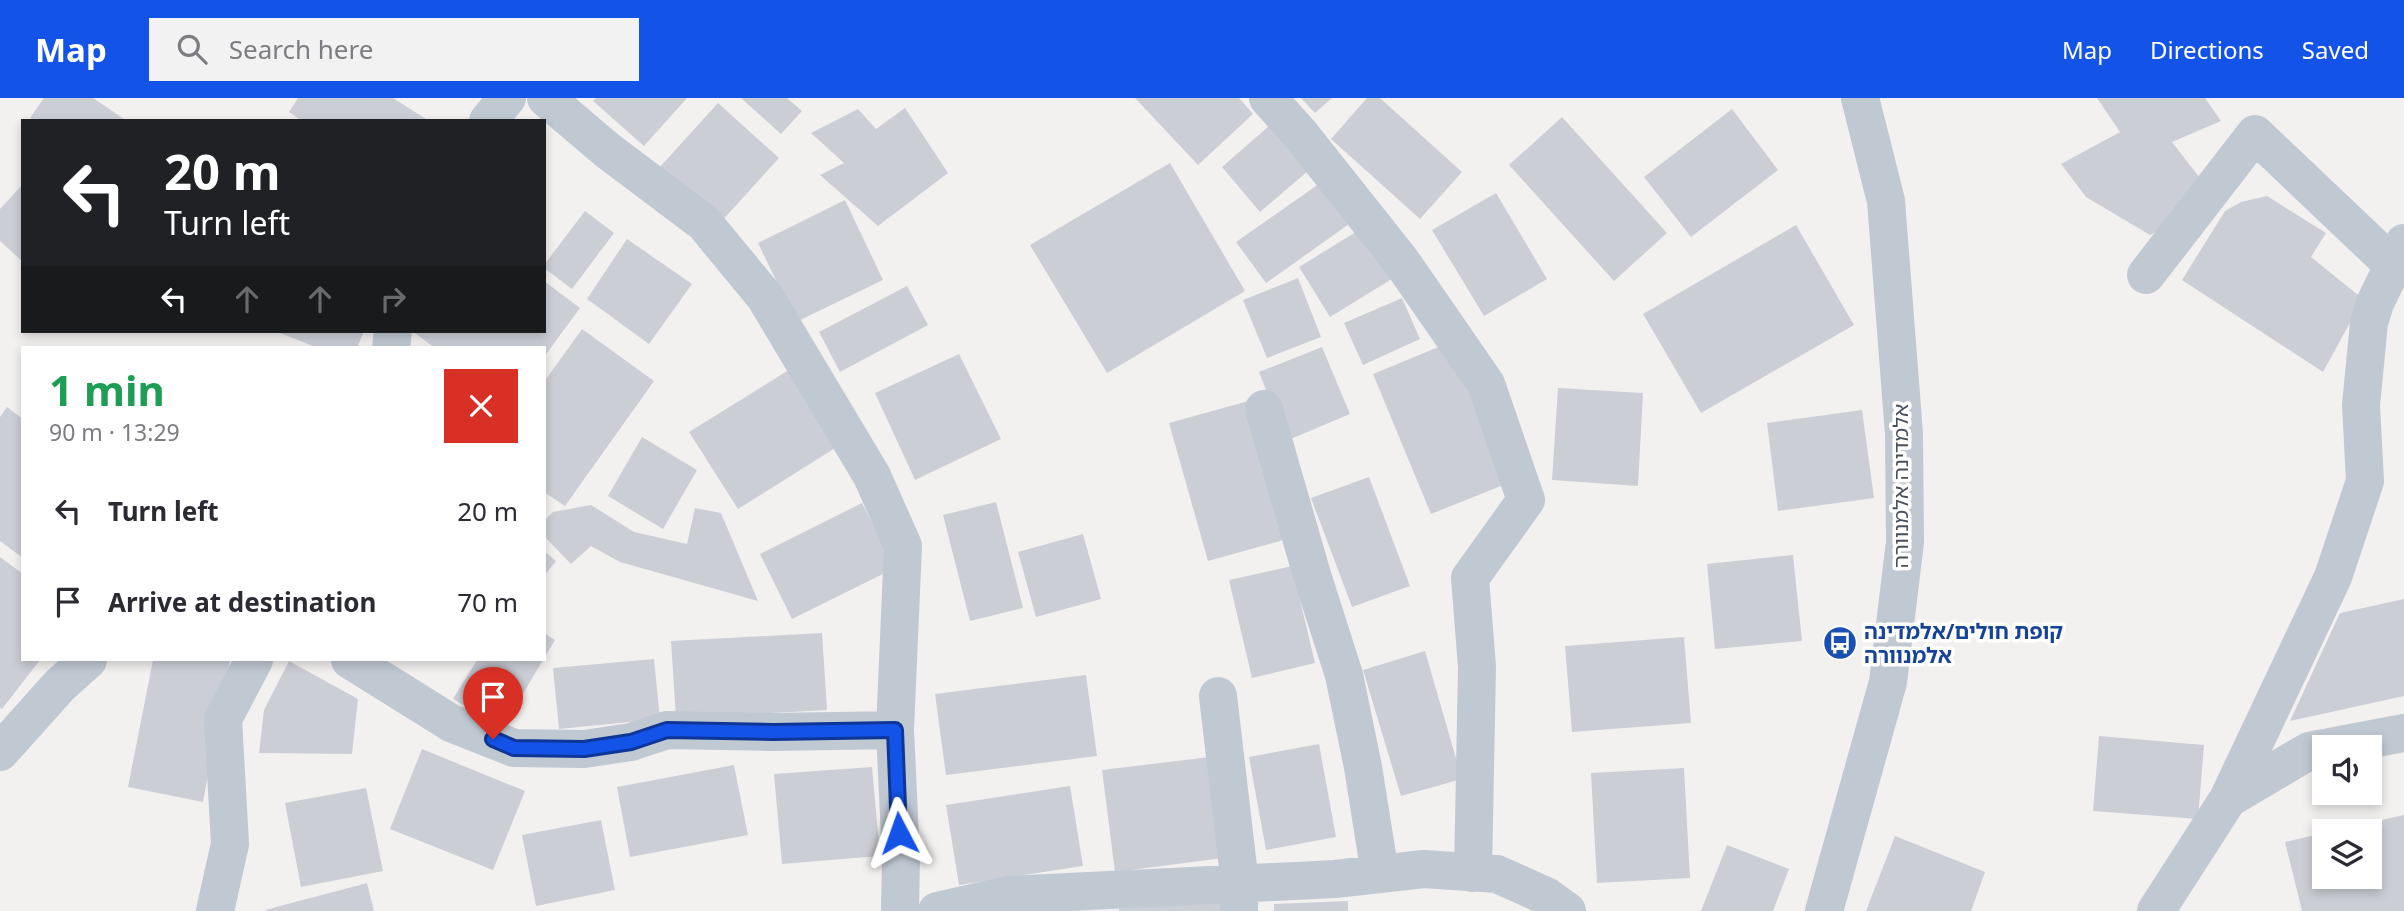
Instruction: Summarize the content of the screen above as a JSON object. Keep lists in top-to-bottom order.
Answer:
{
  "streets": {
    "street": ["אלמדינה אלמנוורה"]
  },
  "places": {
    "bus stop": ["קופת חולים/אלמדינה אלמנוורה"]
  },
  "page": {
    "header": "Map",
    "search": "Search here",
    "nav": ["Map", "Directions", "Saved"],
    "turn": ["20 m", "Turn left"],
    "heading": ["1 min", "90 m · 13:29"],
    "list": [
      {
        "name": "Turn left",
        "value": "20 m"
      },
      {
        "name": "Arrive at destination",
        "value": "70 m"
      }
    ]
  }
}
